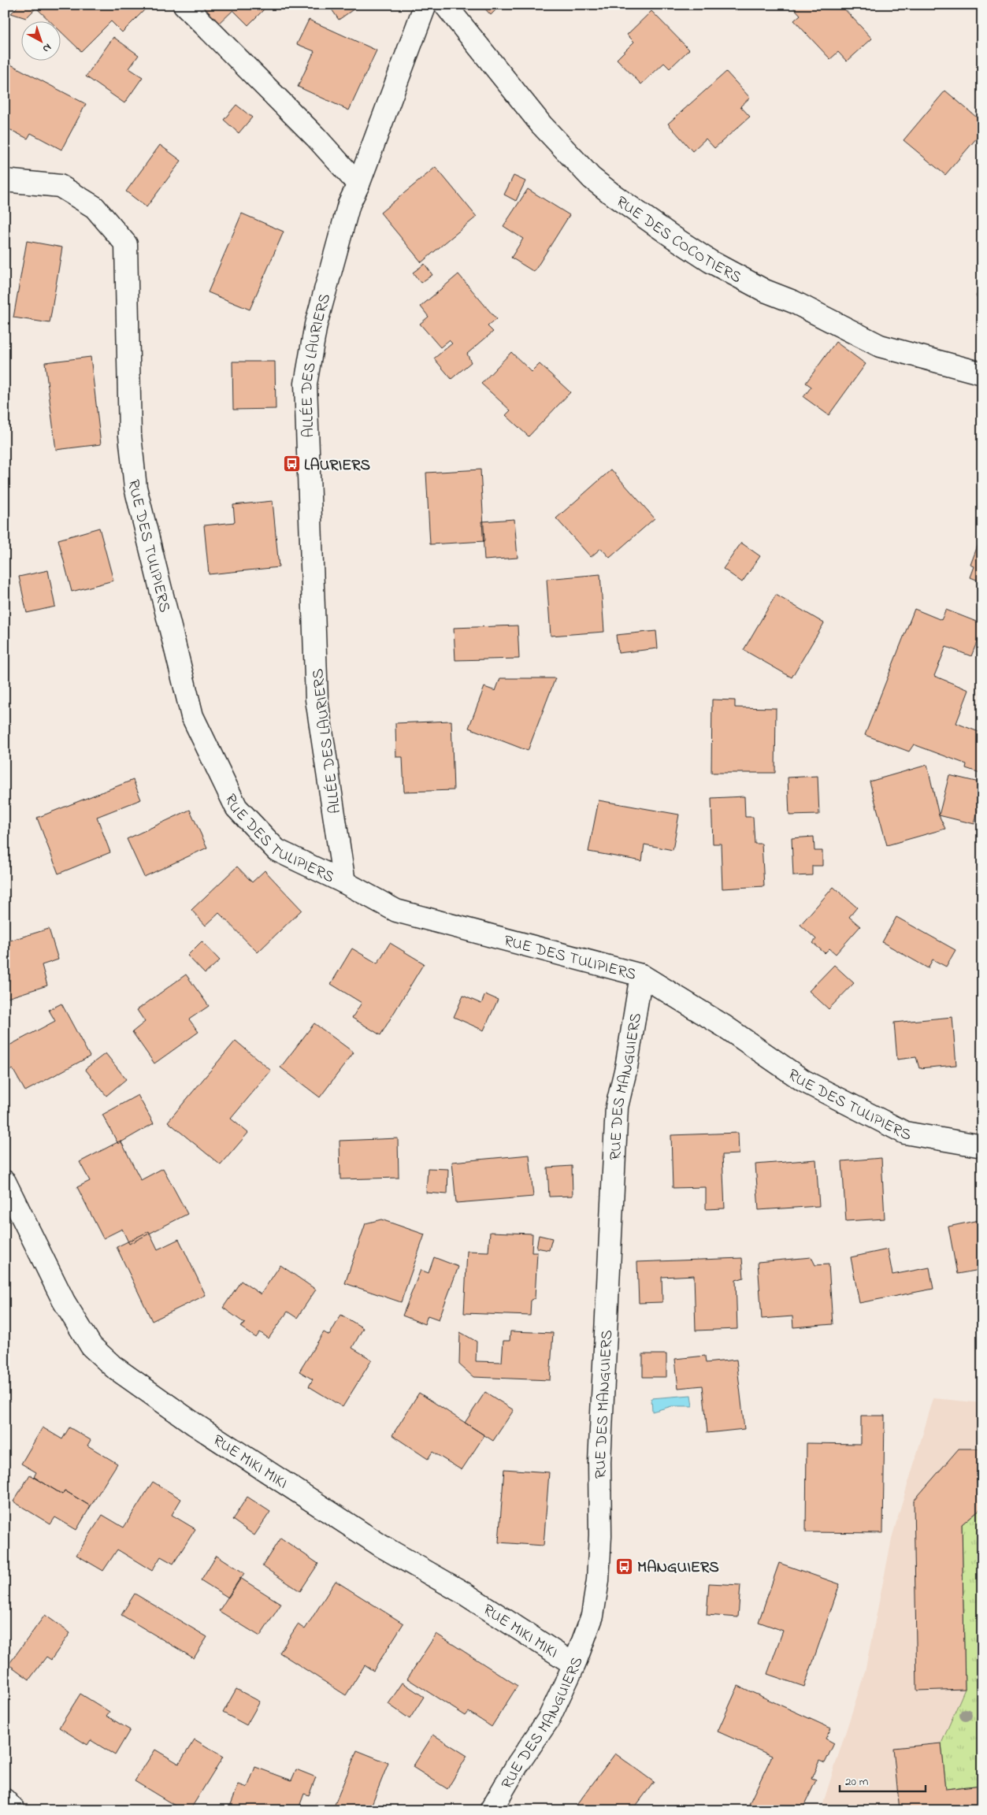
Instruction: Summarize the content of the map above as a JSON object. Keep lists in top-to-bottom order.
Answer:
{
  "streets": {
    "street": [
      "RUE DES COCOTIERS",
      "ALLÉE DES LAURIERS",
      "RUE DES TULIPIERS",
      "RUE DES MANGUIERS",
      "RUE MIKI MIKI"
    ]
  },
  "crossings": [
    ["ALLÉE DES LAURIERS", "RUE DES TULIPIERS"],
    ["RUE DES TULIPIERS", "RUE DES MANGUIERS"],
    ["RUE DES MANGUIERS", "RUE MIKI MIKI"]
  ],
  "places": {
    "bus stop": ["LAURIERS", "MANGUIERS"]
  },
  "scale_bar": "20 m",
  "north": "bottom right"
}
